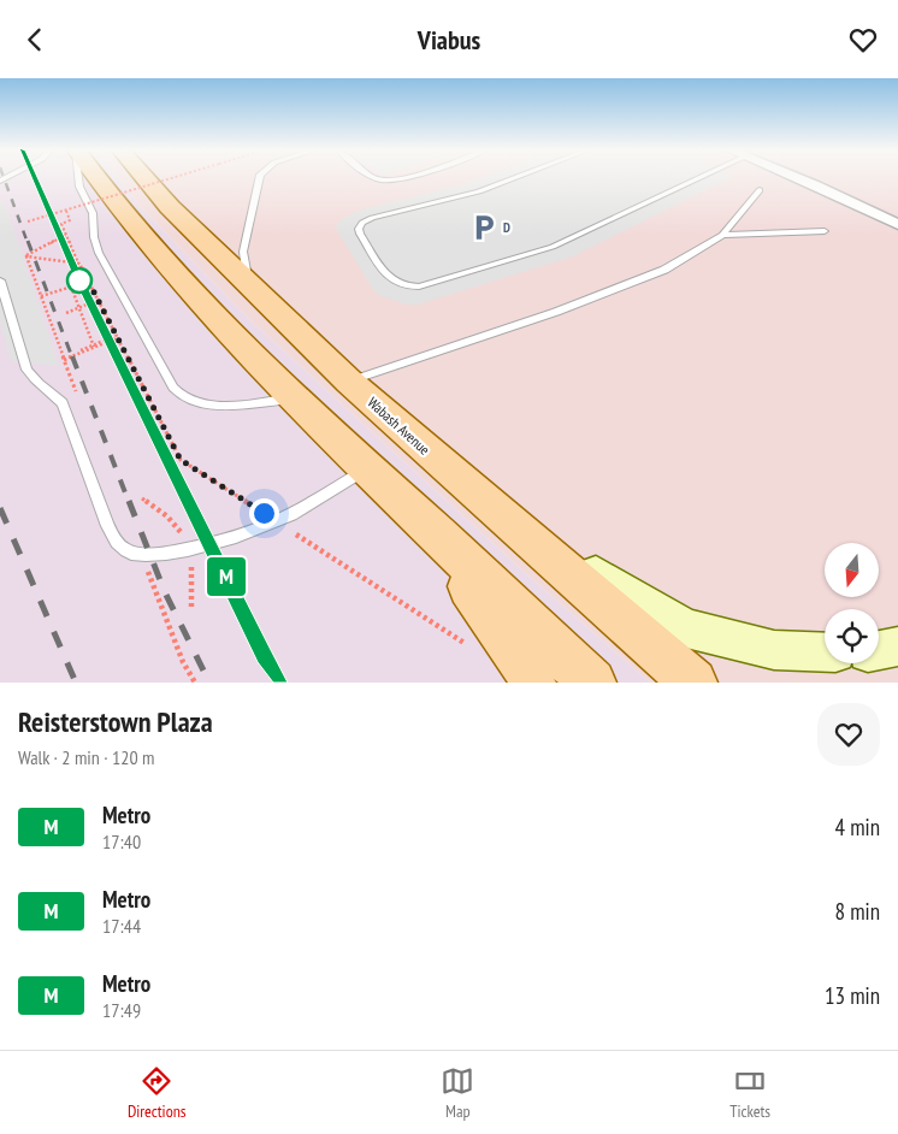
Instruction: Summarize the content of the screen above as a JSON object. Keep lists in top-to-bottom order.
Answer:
{
  "streets": {
    "main road": ["Wabash Avenue"]
  },
  "places": {
    "parking": ["D"]
  },
  "lines": ["metro line M"],
  "north": "bottom",
  "page": {
    "header": "Viabus",
    "on_map": "M",
    "heading": ["Reisterstown Plaza", "Walk · 2 min · 120 m"],
    "list": [
      {
        "mark": "M",
        "name": "Metro",
        "note": "17:40",
        "value": "4 min"
      },
      {
        "mark": "M",
        "name": "Metro",
        "note": "17:44",
        "value": "8 min"
      },
      {
        "mark": "M",
        "name": "Metro",
        "note": "17:49",
        "value": "13 min"
      }
    ],
    "tabs": ["Directions", "Map", "Tickets"]
  }
}
